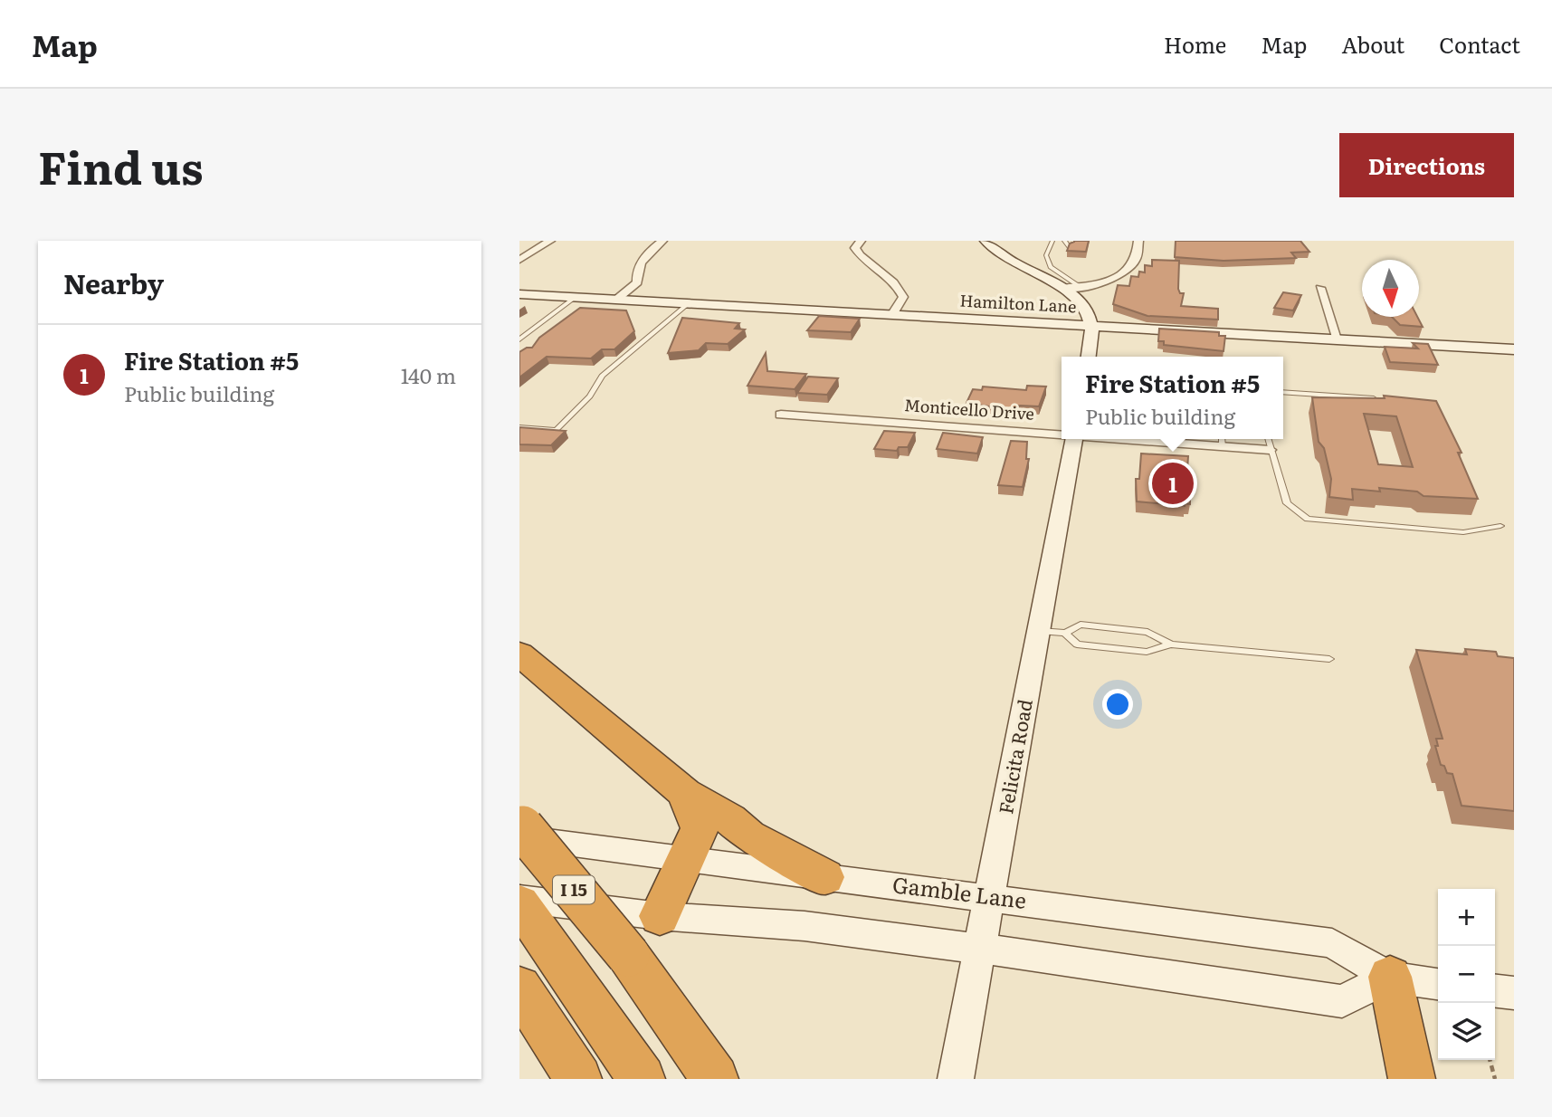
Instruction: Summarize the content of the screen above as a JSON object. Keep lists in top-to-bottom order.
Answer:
{
  "streets": {
    "highway": ["I 15"],
    "street": [
      "Hamilton Lane",
      "Monticello Drive",
      "Felicita Road",
      "Gamble Lane"
    ]
  },
  "crossings": [
    ["Felicita Road", "Gamble Lane"]
  ],
  "north": "bottom",
  "page": {
    "header": "Map",
    "nav": [
      "Home",
      "Map",
      "About",
      "Contact"
    ],
    "title": "Find us",
    "buttons": "Directions",
    "heading": "Nearby",
    "list": [
      {
        "mark": "1",
        "name": "Fire Station #5",
        "note": "Public building",
        "value": "140 m"
      }
    ],
    "popup": ["Fire Station #5", "Public building"],
    "pins": "1",
    "map_buttons": ["+", "−"]
  }
}
